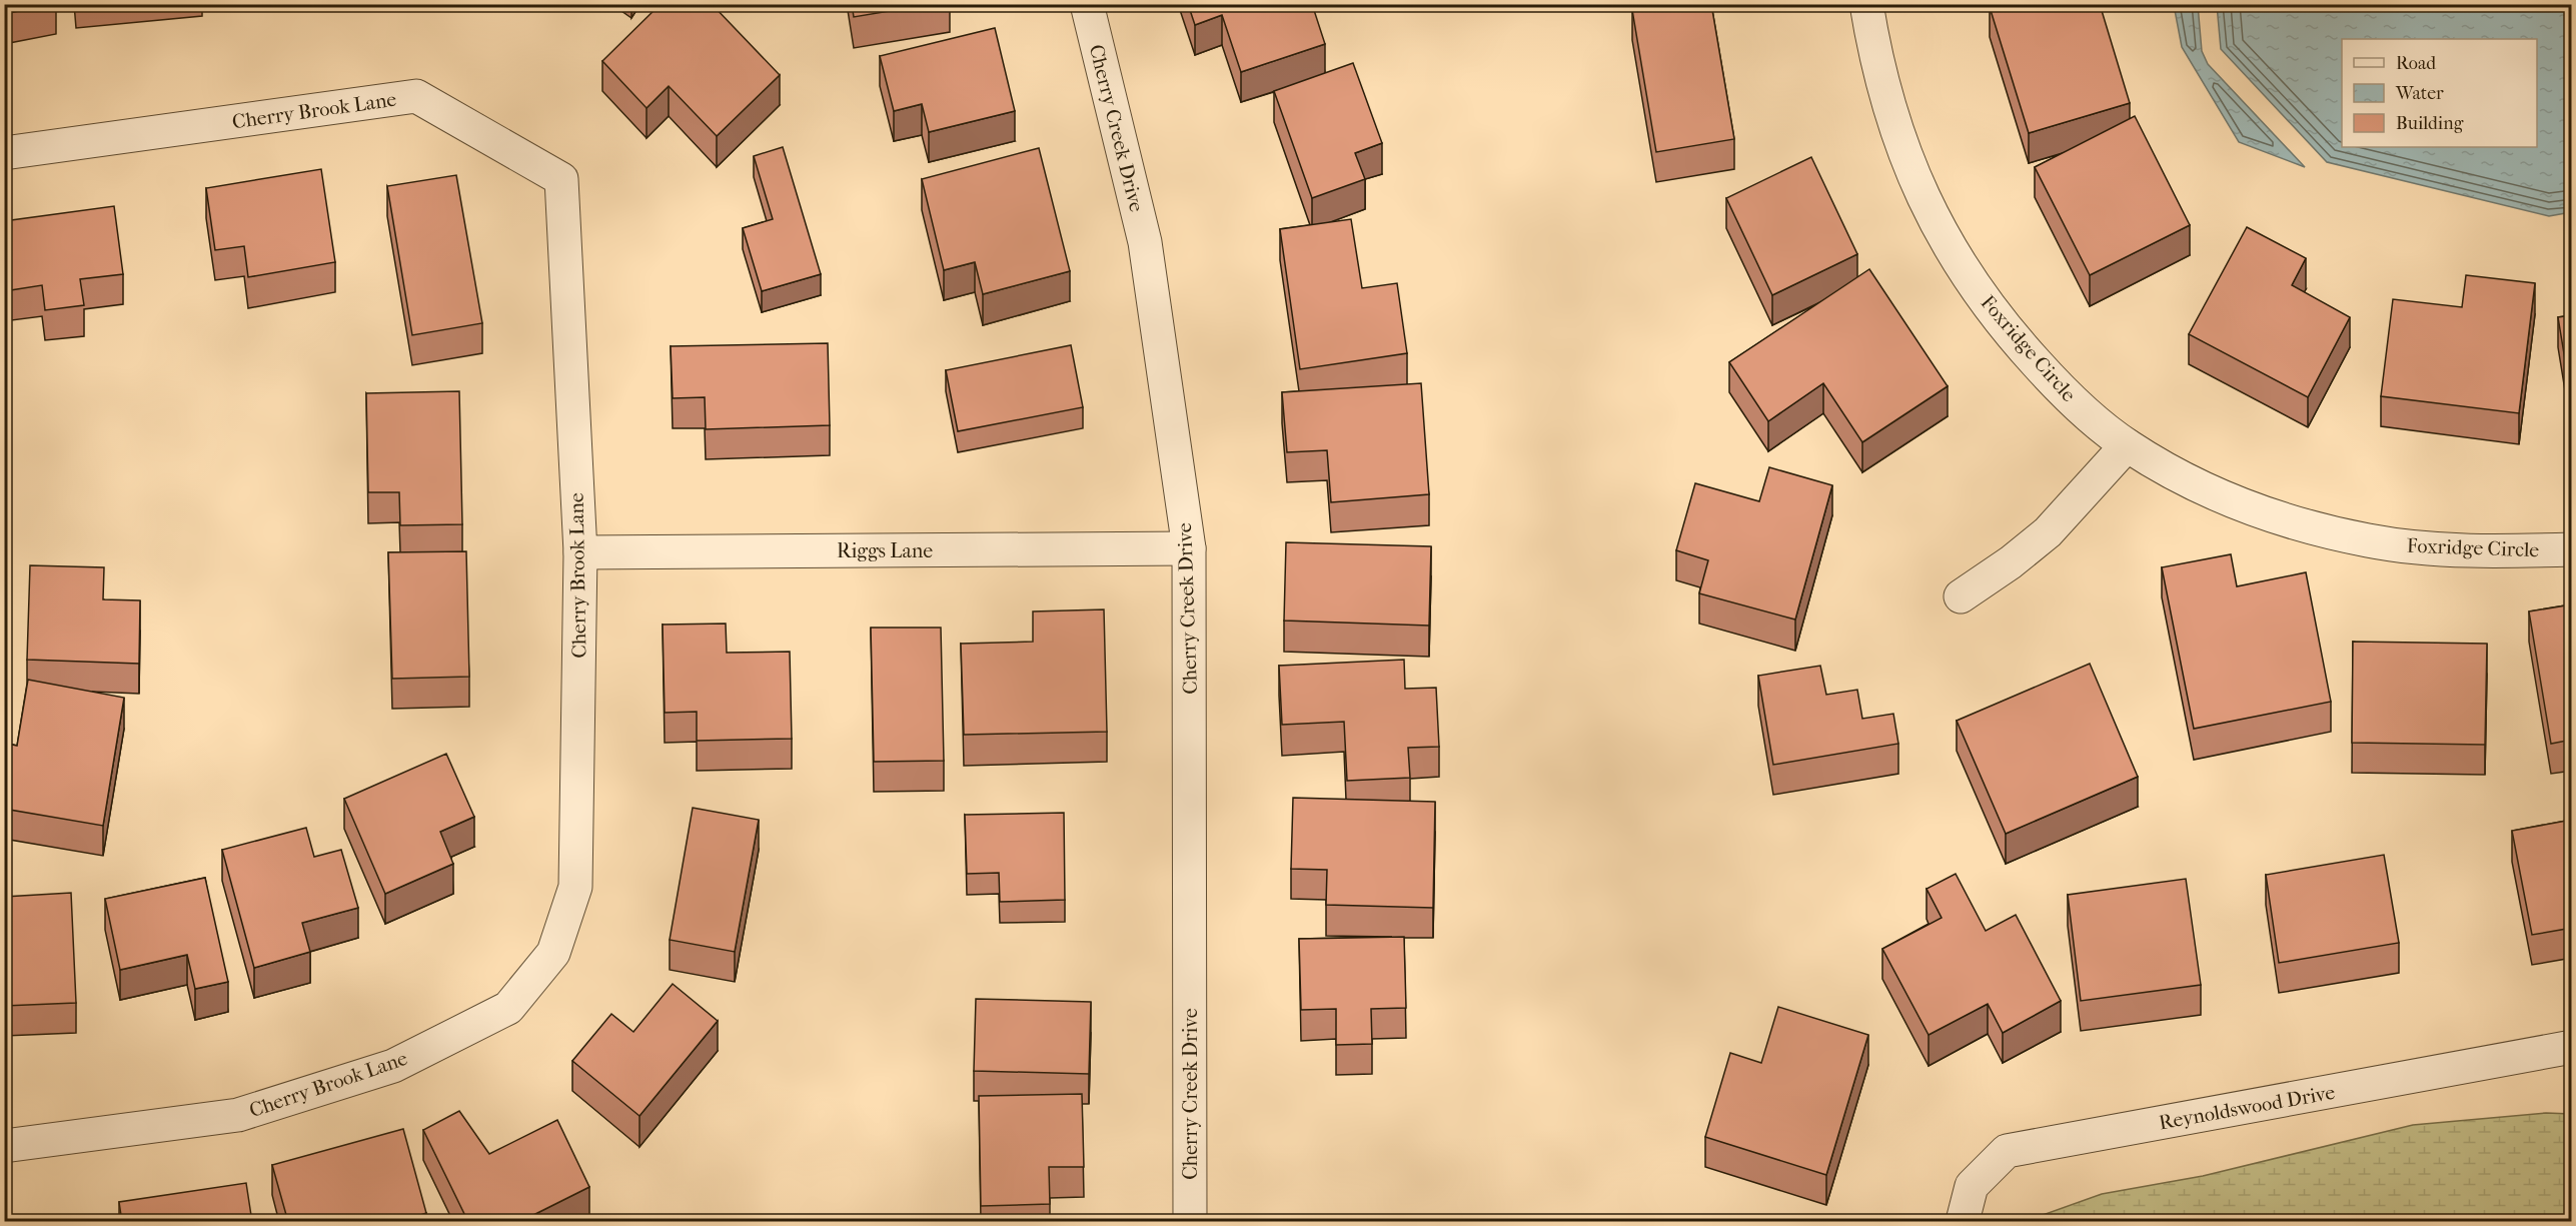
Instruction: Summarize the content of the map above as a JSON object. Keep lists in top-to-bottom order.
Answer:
{
  "streets": {
    "street": [
      "Cherry Brook Lane",
      "Cherry Creek Drive",
      "Foxridge Circle",
      "Riggs Lane",
      "Reynoldswood Drive"
    ]
  },
  "crossings": [
    ["Cherry Brook Lane", "Riggs Lane"],
    ["Cherry Creek Drive", "Riggs Lane"]
  ],
  "legend": ["Road", "Water", "Building"]
}
